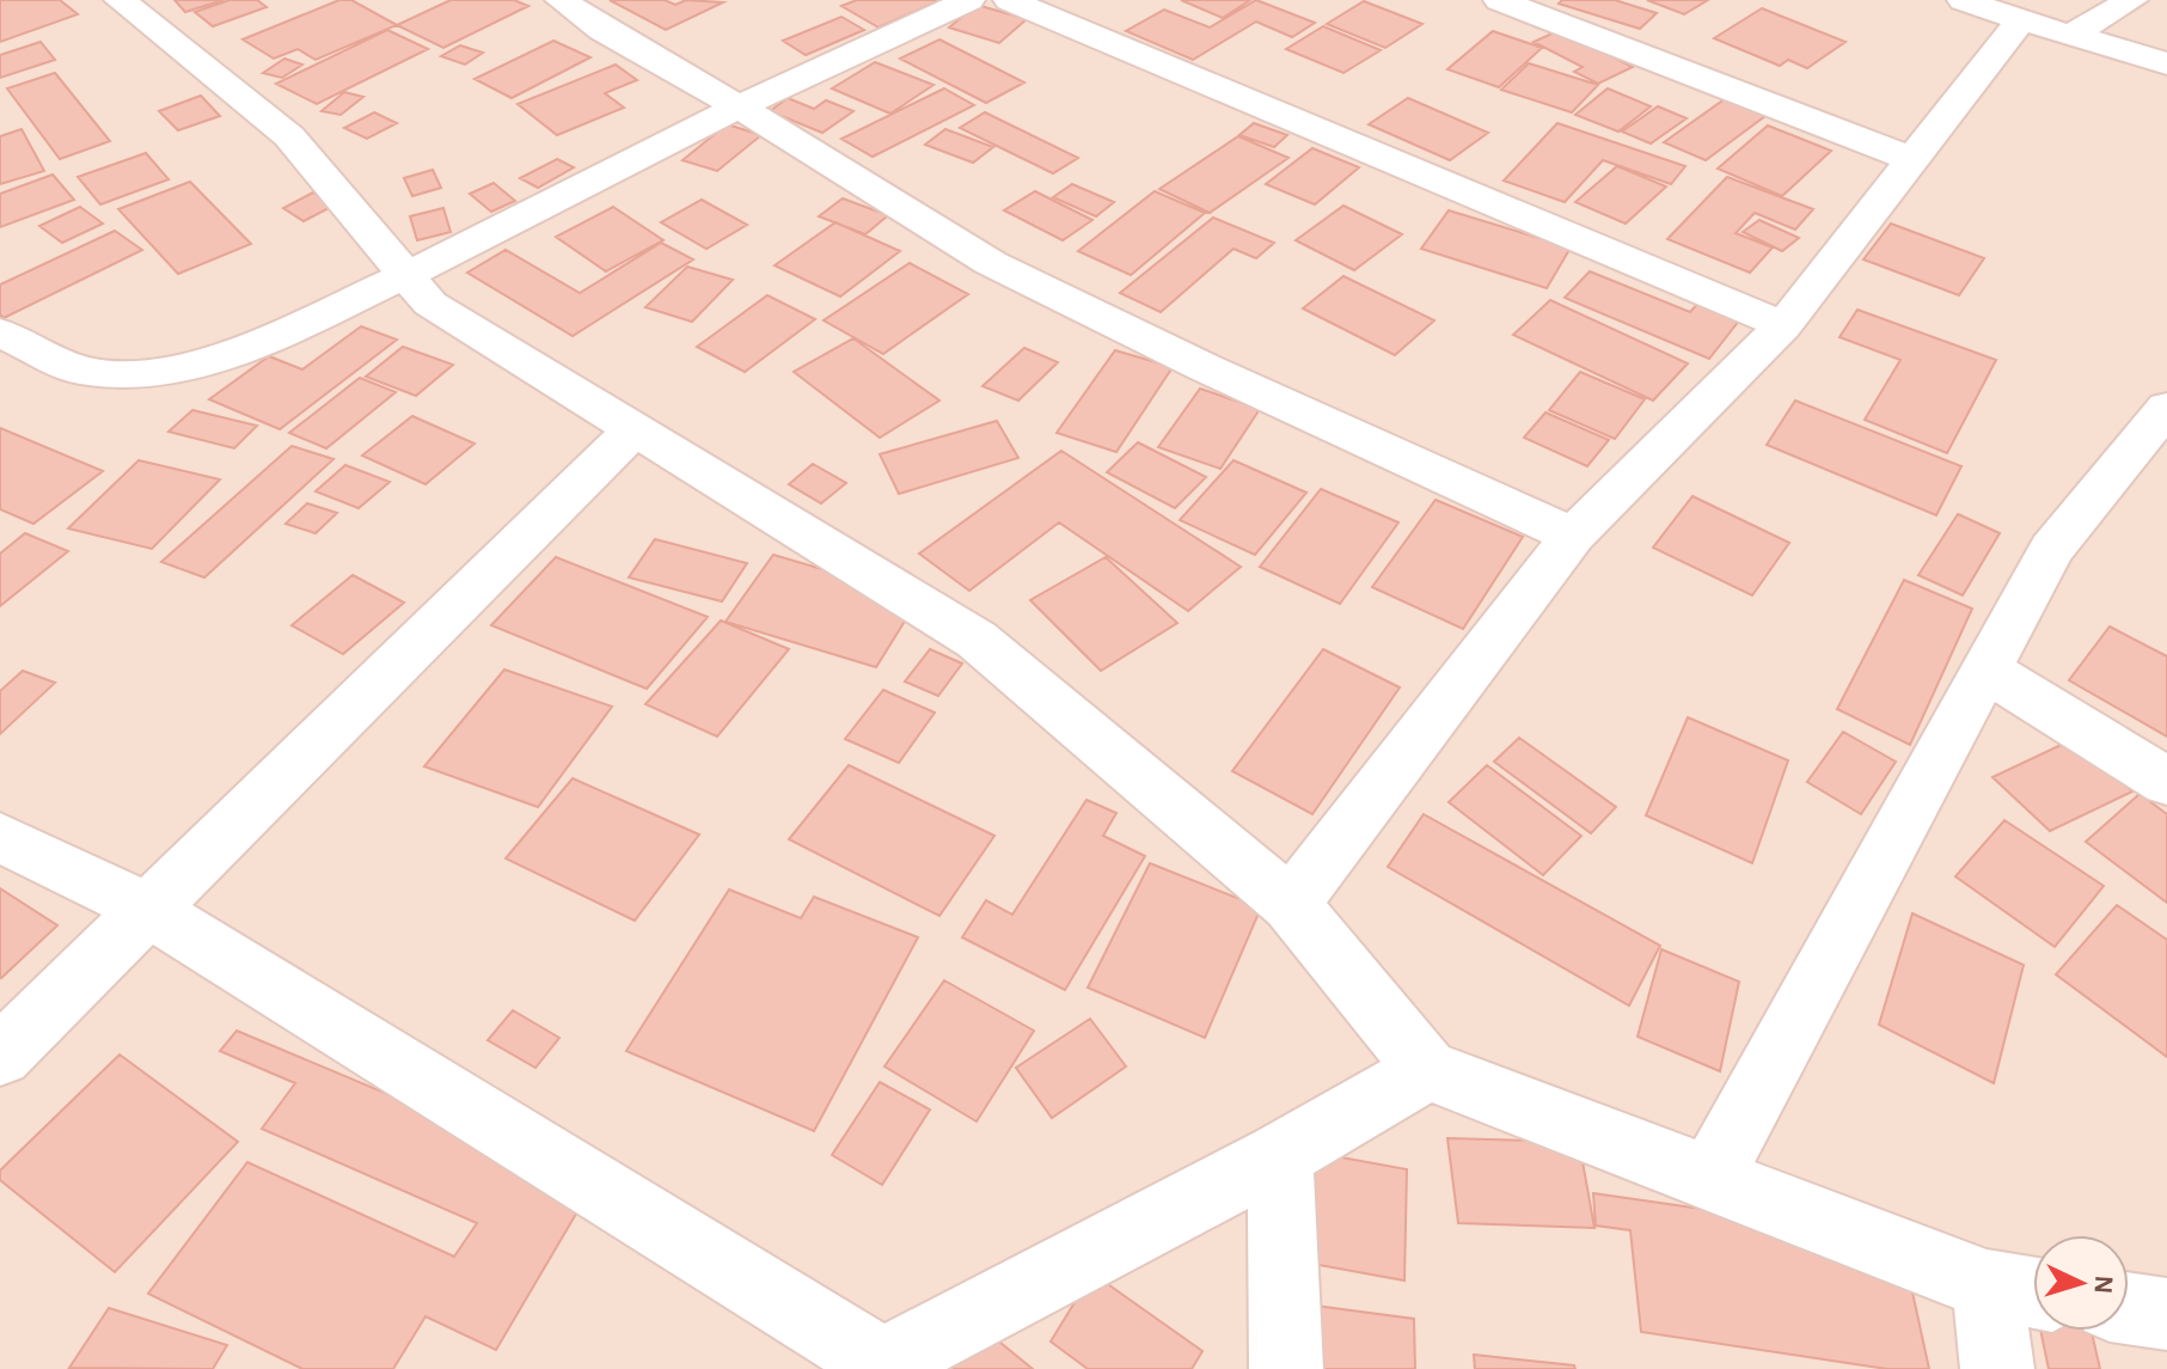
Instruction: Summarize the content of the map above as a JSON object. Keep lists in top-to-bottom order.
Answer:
{
  "north": "right"
}
